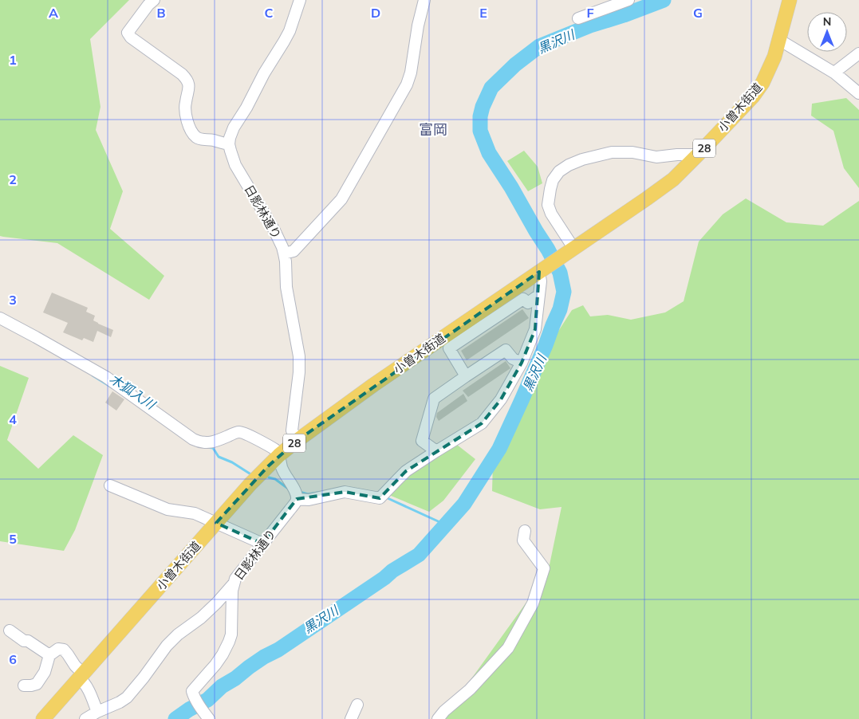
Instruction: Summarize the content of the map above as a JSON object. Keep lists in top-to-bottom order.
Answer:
{
  "streets": {
    "main road": ["小曽木街道", "28"],
    "street": ["日影林通り"]
  },
  "crossings": [
    ["小曽木街道", "日影林通り"]
  ],
  "districts": ["富岡"],
  "water": ["黒沢川", "木狐入川"],
  "north": "top",
  "grid": {
    "columns": [
      "A",
      "B",
      "C",
      "D",
      "E",
      "F",
      "G"
    ],
    "rows": [
      "1",
      "2",
      "3",
      "4",
      "5",
      "6"
    ]
  }
}
